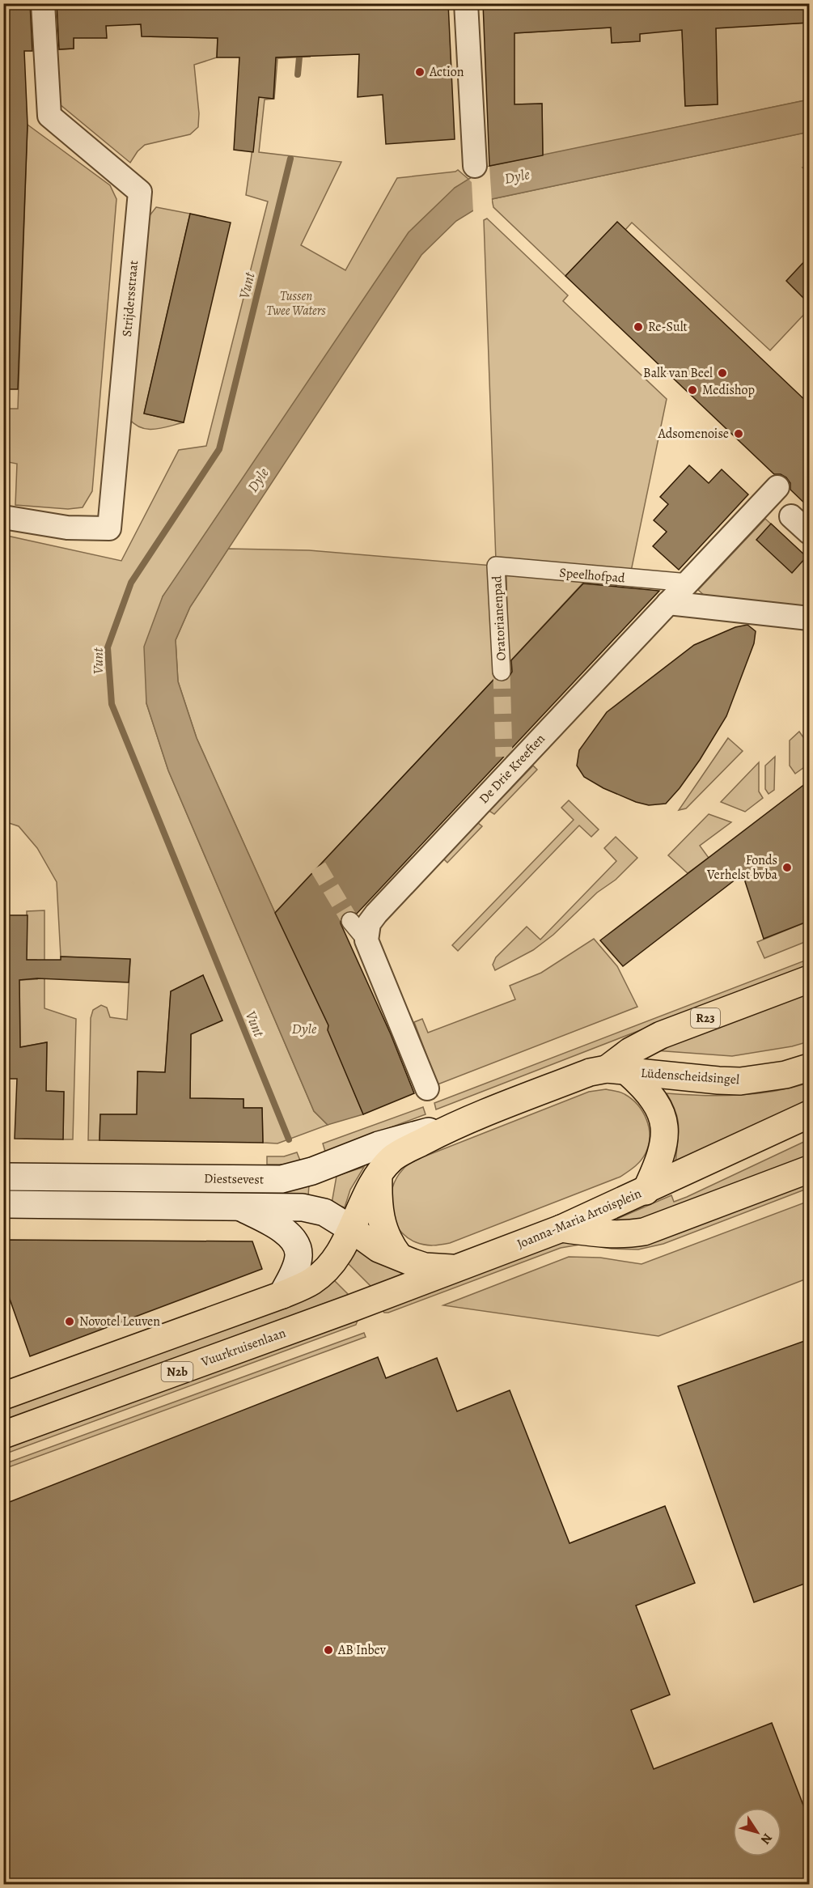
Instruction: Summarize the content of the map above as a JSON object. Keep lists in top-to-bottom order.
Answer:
{
  "streets": {
    "main road": [
      "R23",
      "Lüdenscheidsingel",
      "Diestsevest",
      "Joanna-Maria Artoisplein",
      "Vuurkruisenlaan",
      "N2b"
    ],
    "street": [
      "Strijdersstraat",
      "Speelhofpad",
      "Oratorianenpad",
      "De Drie Kreeften"
    ]
  },
  "crossings": [
    ["Speelhofpad", "Oratorianenpad"],
    ["Speelhofpad", "De Drie Kreeften"],
    ["R23", "Lüdenscheidsingel"],
    ["R23", "Diestsevest"],
    ["R23", "Joanna-Maria Artoisplein"],
    ["Lüdenscheidsingel", "Joanna-Maria Artoisplein"],
    ["Diestsevest", "Joanna-Maria Artoisplein"],
    ["Joanna-Maria Artoisplein", "Vuurkruisenlaan"]
  ],
  "water": ["Dyle", "Vunt"],
  "parks": ["Tussen Twee Waters"],
  "places": [
    "Action",
    "Re-Sult",
    "Balk van Beel",
    "Medishop",
    "Adsomenoise",
    "Fonds Verhelst bvba",
    "Novotel Leuven",
    "AB Inbev"
  ],
  "north": "bottom right"
}
